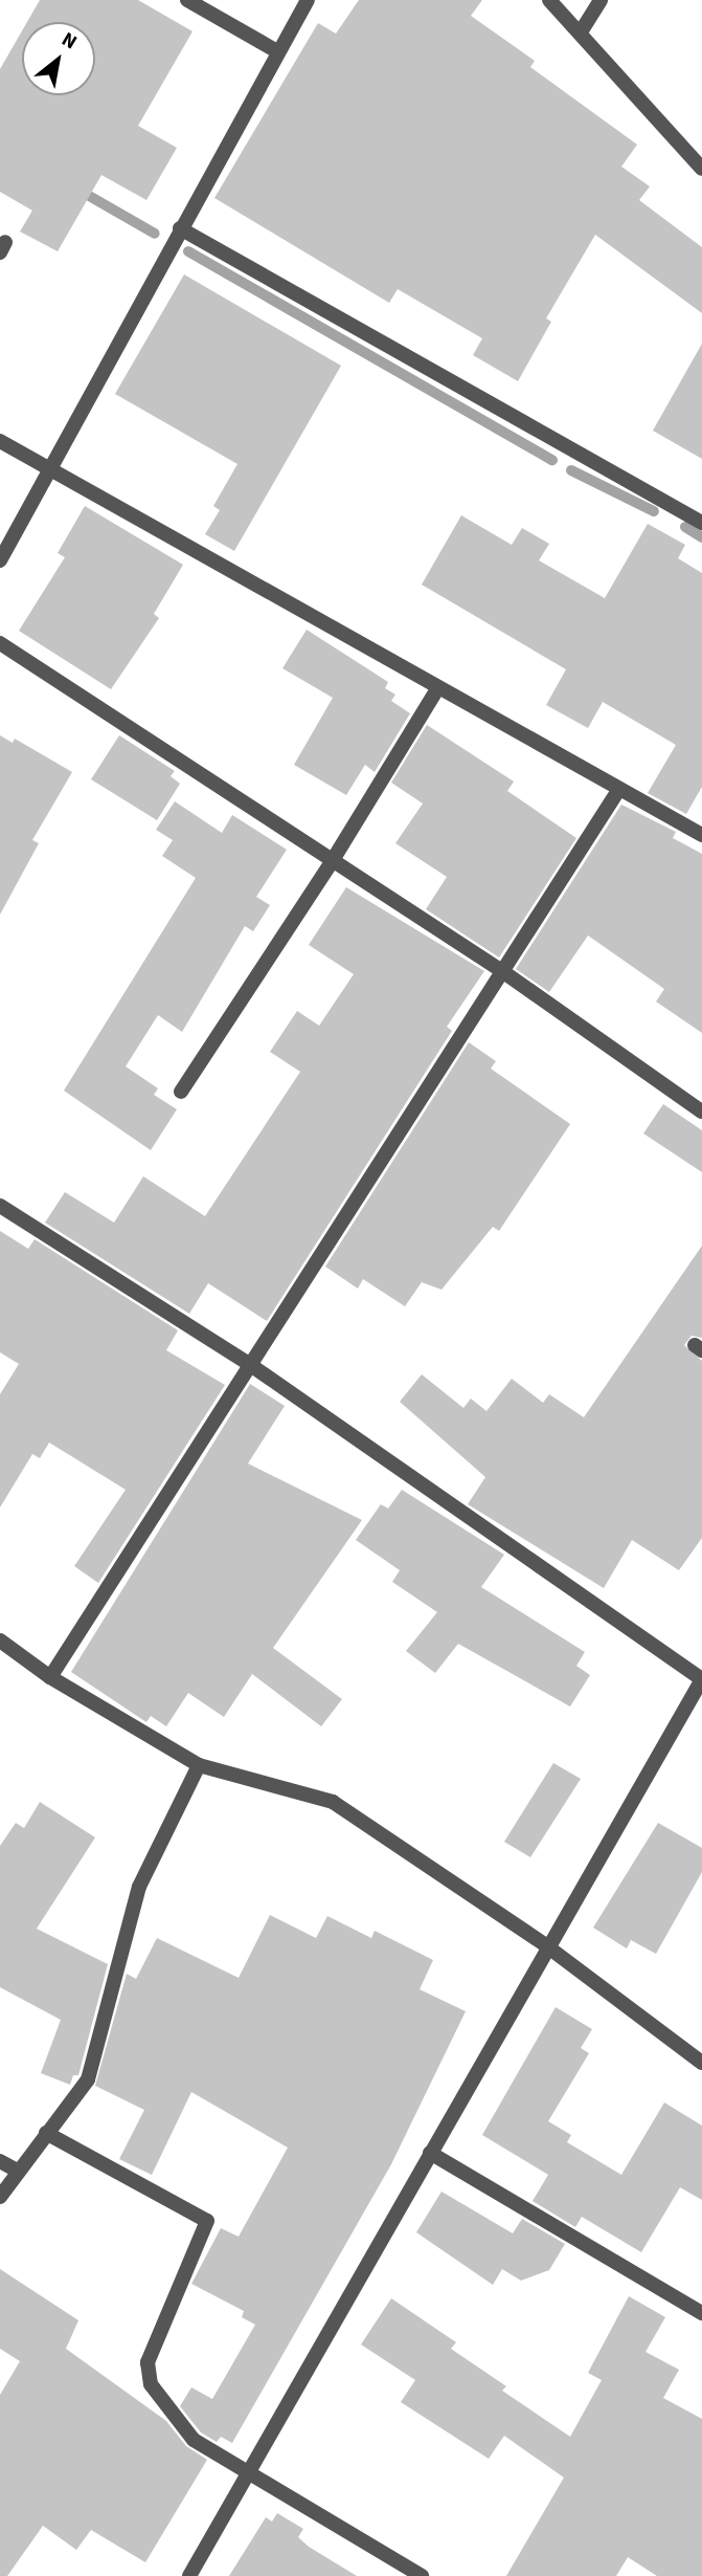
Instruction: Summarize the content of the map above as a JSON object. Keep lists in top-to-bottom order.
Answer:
{
  "north": "top right"
}
